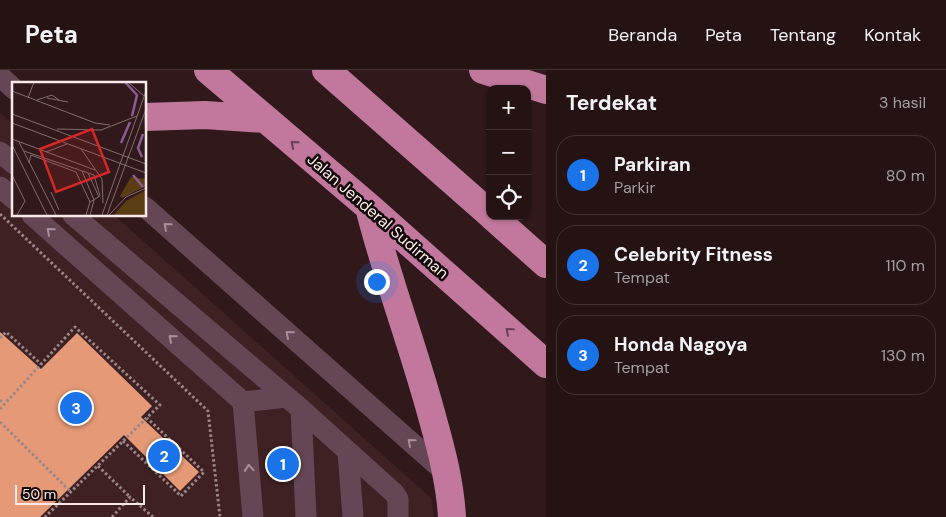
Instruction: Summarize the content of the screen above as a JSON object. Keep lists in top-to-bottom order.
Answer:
{
  "streets": {
    "highway": ["Jalan Jenderal Sudirman"]
  },
  "scale_bar": "50 m",
  "page": {
    "header": "Peta",
    "nav": [
      "Beranda",
      "Peta",
      "Tentang",
      "Kontak"
    ],
    "heading": ["Terdekat", "3 hasil"],
    "map_buttons": ["+", "−"],
    "list": [
      {
        "mark": "1",
        "name": "Parkiran",
        "note": "Parkir",
        "value": "80 m"
      },
      {
        "mark": "2",
        "name": "Celebrity Fitness",
        "note": "Tempat",
        "value": "110 m"
      },
      {
        "mark": "3",
        "name": "Honda Nagoya",
        "note": "Tempat",
        "value": "130 m"
      }
    ],
    "pins": ["3", "2", "1"],
    "scale": "50 m"
  }
}
